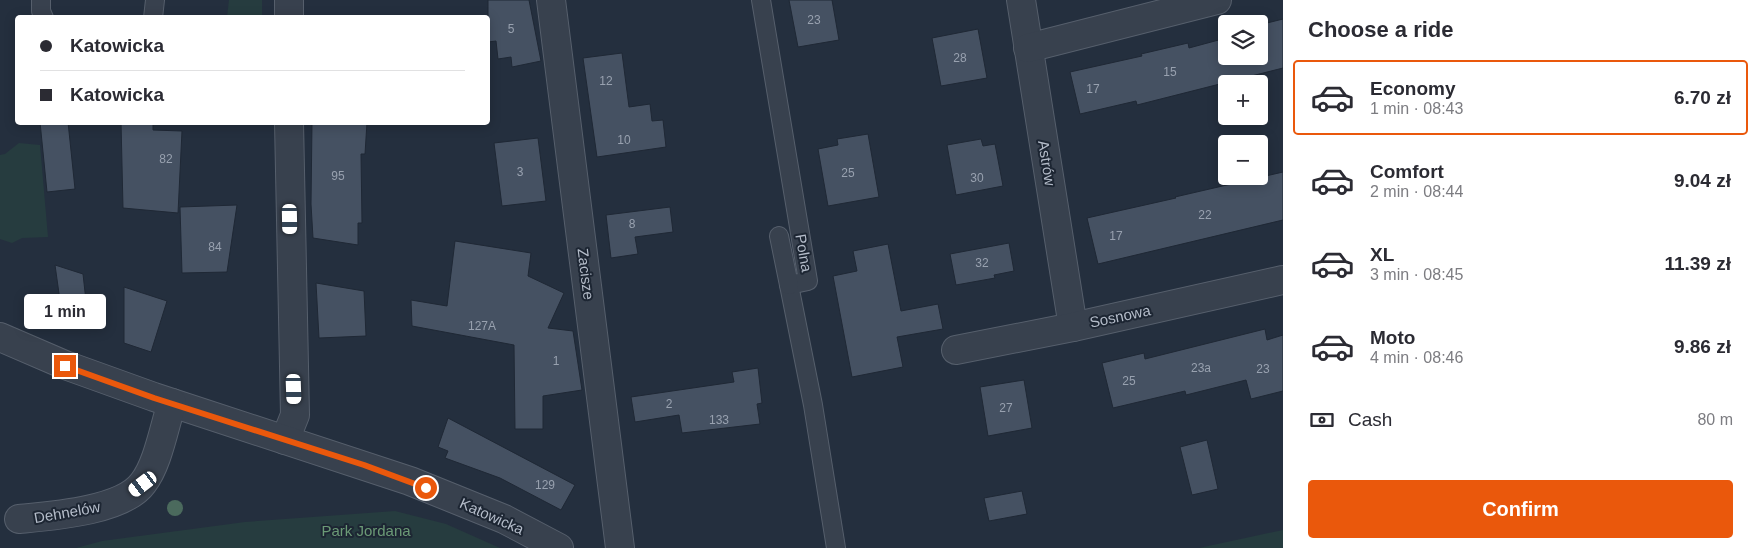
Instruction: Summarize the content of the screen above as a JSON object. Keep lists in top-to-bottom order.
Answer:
{
  "streets": {
    "street": [
      "Astrów",
      "Zacisze",
      "Sosnowa",
      "Dehnelów",
      "Katowicka"
    ],
    "lane": ["Polna"]
  },
  "crossings": [
    ["Astrów", "Sosnowa"],
    ["Dehnelów", "Katowicka"]
  ],
  "parks": ["Park Jordana"],
  "house_numbers": [
    "23",
    "5",
    "28",
    "15",
    "12",
    "17",
    "10",
    "82",
    "3",
    "25",
    "95",
    "30",
    "22",
    "8",
    "17",
    "84",
    "32",
    "127A",
    "1",
    "23a",
    "23",
    "25",
    "2",
    "27",
    "133",
    "129"
  ],
  "page": {
    "heading": "Choose a ride",
    "map_buttons": ["+", "−"],
    "banner": ["Katowicka", "Katowicka"],
    "list": [
      {
        "name": "Economy",
        "note": "1 min · 08:43",
        "value": "6.70 zł"
      },
      {
        "name": "Comfort",
        "note": "2 min · 08:44",
        "value": "9.04 zł"
      },
      {
        "name": "XL",
        "note": "3 min · 08:45",
        "value": "11.39 zł"
      },
      {
        "name": "Moto",
        "note": "4 min · 08:46",
        "value": "9.86 zł"
      }
    ],
    "bubble": "1 min",
    "pay": ["Cash", "80 m"],
    "buttons": "Confirm"
  }
}
